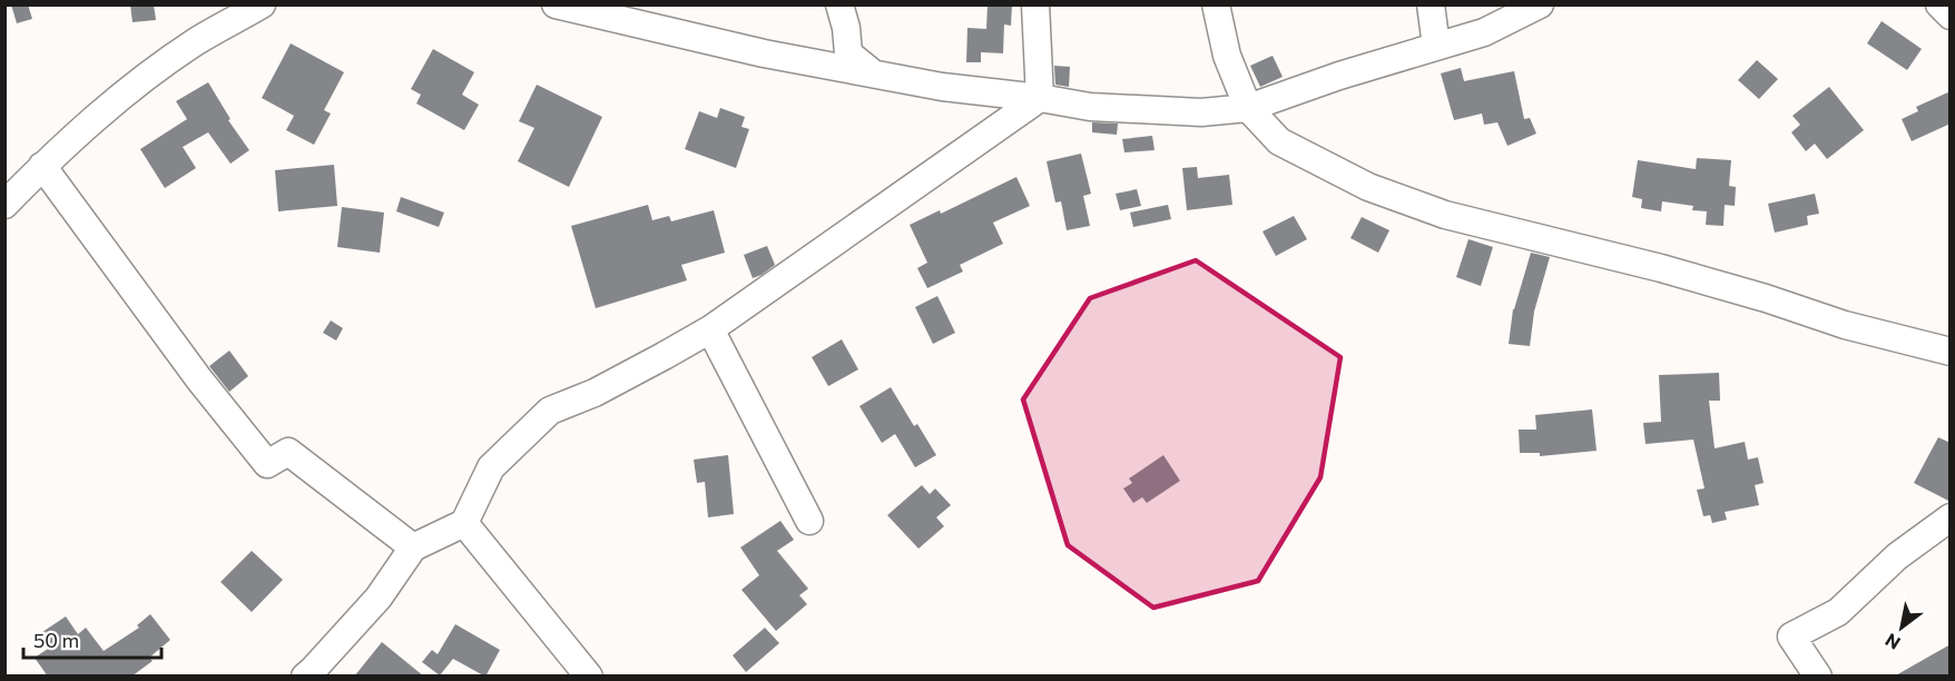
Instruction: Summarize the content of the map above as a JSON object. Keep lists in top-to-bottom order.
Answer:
{
  "scale_bar": "50 m",
  "north": "bottom left"
}
